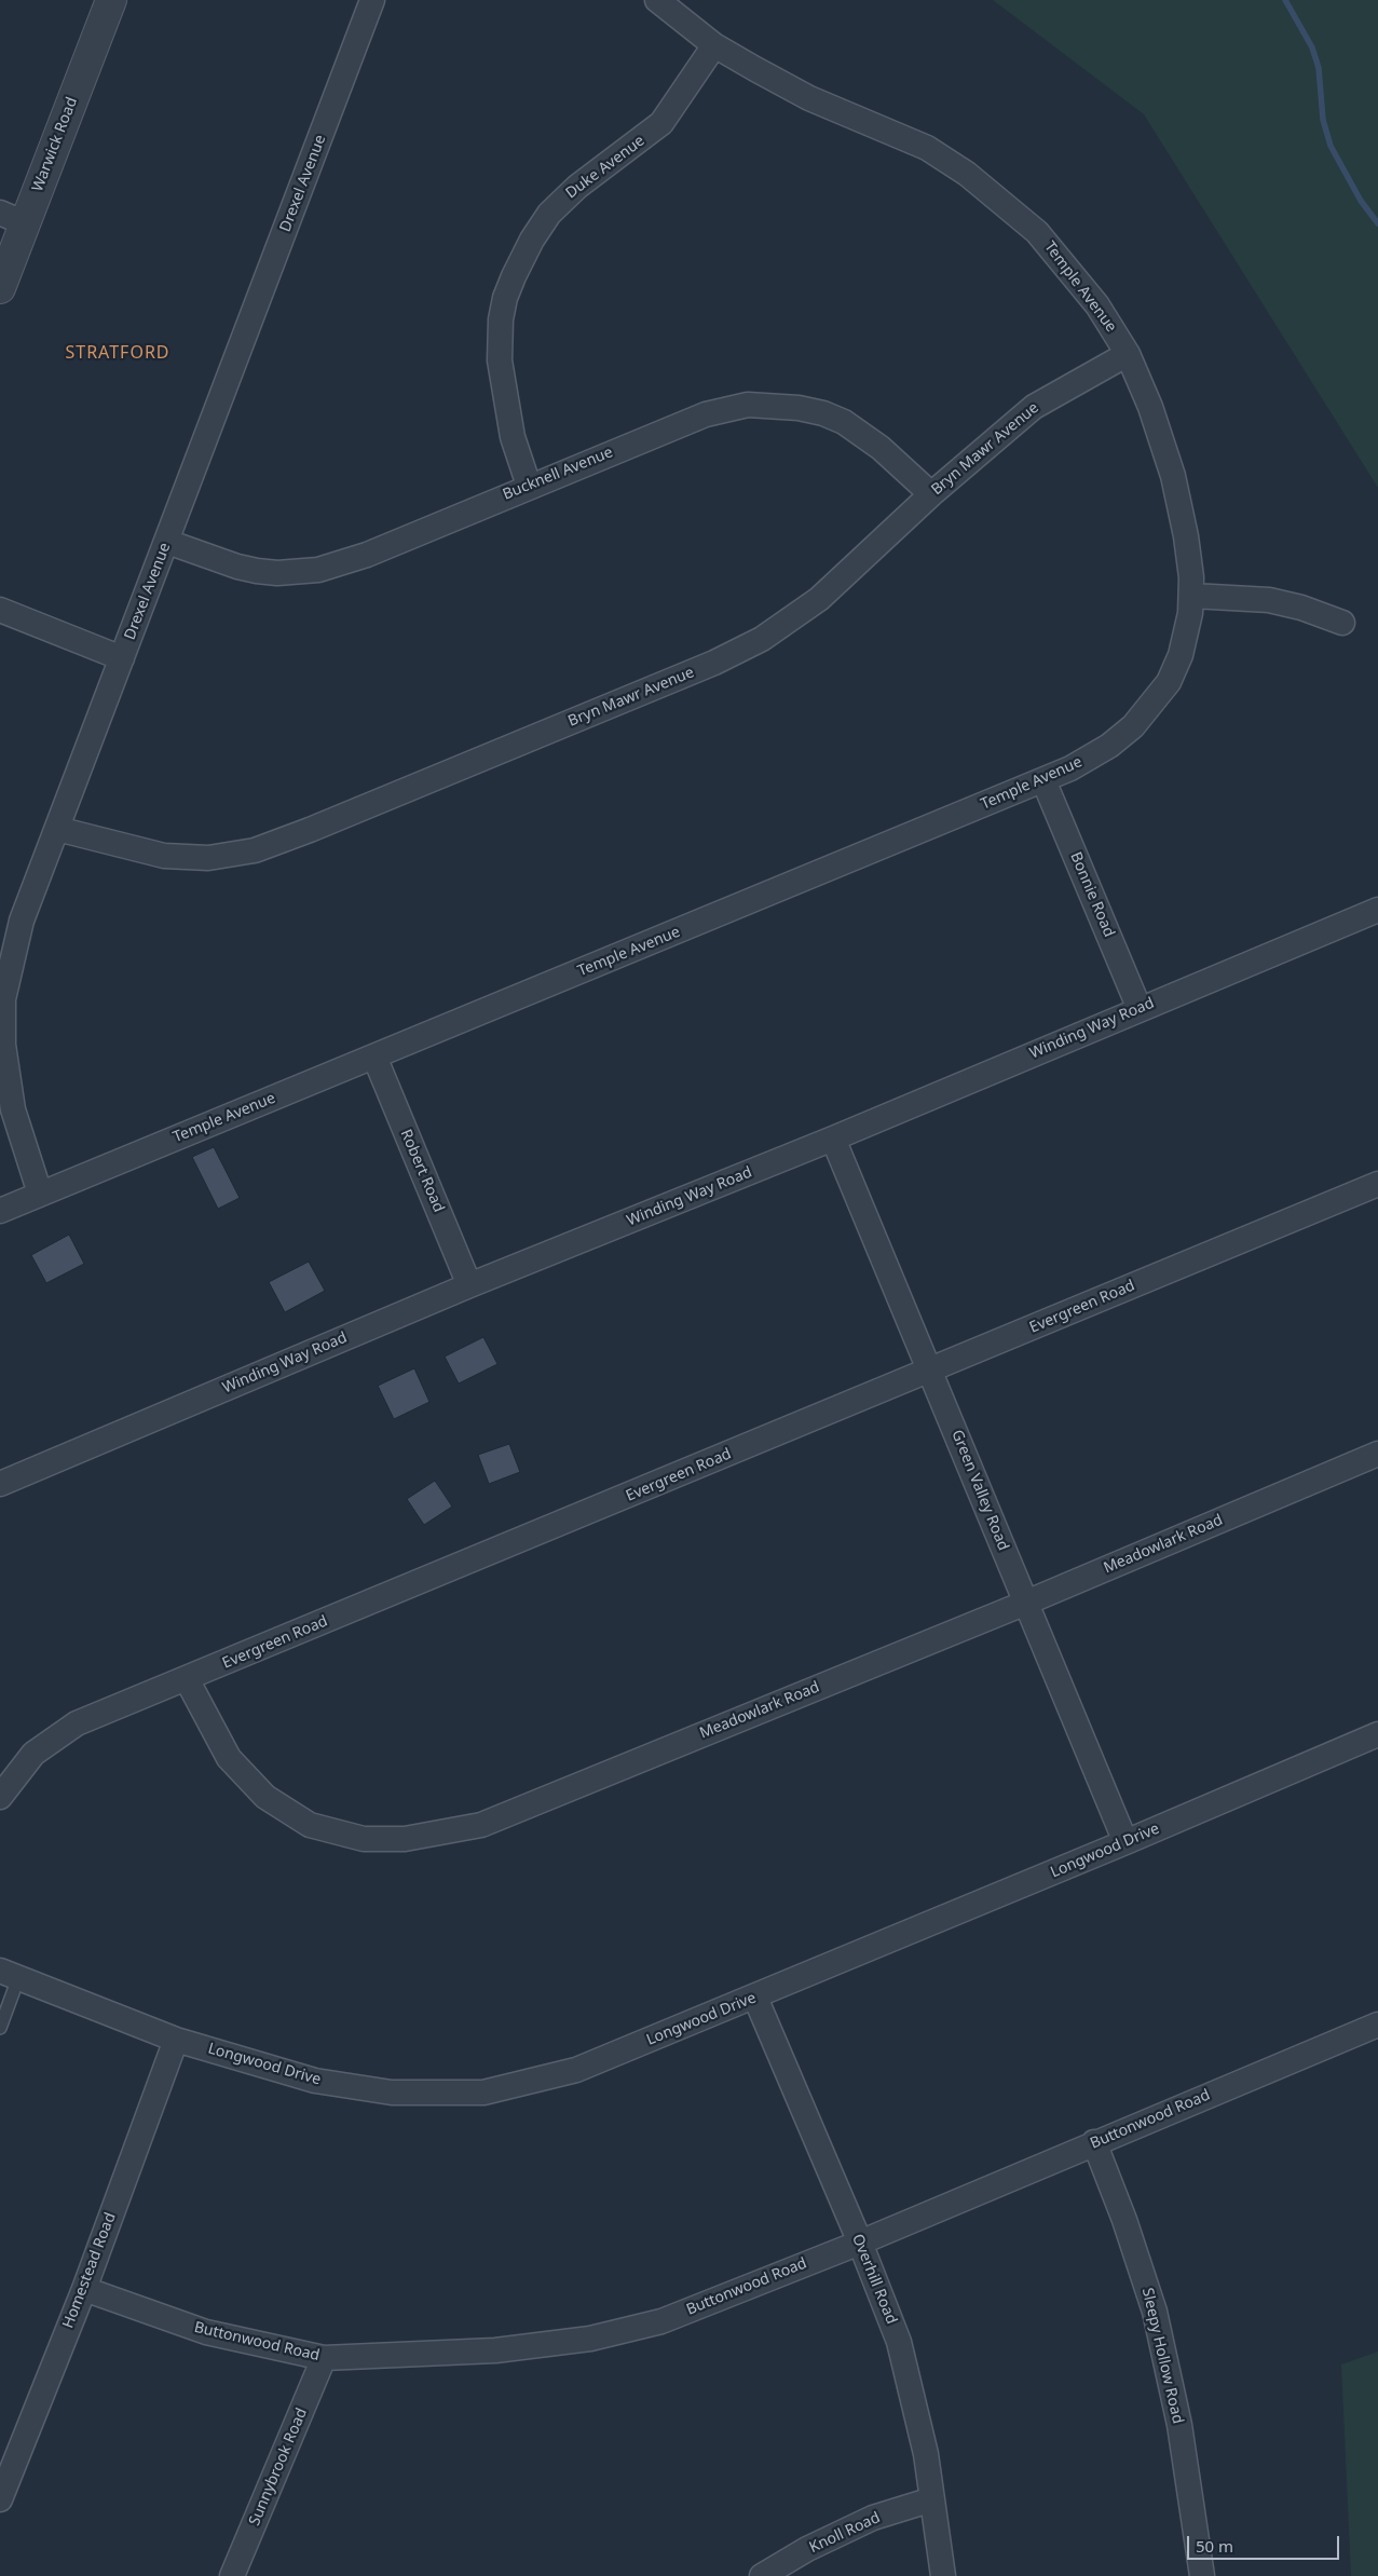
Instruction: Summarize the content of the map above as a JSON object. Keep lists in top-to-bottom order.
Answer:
{
  "streets": {
    "street": [
      "Warwick Road",
      "Duke Avenue",
      "Drexel Avenue",
      "Temple Avenue",
      "Bryn Mawr Avenue",
      "Bucknell Avenue",
      "Bonnie Road",
      "Winding Way Road",
      "Robert Road",
      "Evergreen Road",
      "Green Valley Road",
      "Meadowlark Road",
      "Longwood Drive",
      "Buttonwood Road",
      "Homestead Road",
      "Overhill Road",
      "Sleepy Hollow Road",
      "Sunnybrook Road",
      "Knoll Road"
    ]
  },
  "crossings": [
    ["Duke Avenue", "Temple Avenue"],
    ["Duke Avenue", "Bucknell Avenue"],
    ["Drexel Avenue", "Temple Avenue"],
    ["Drexel Avenue", "Bryn Mawr Avenue"],
    ["Drexel Avenue", "Bucknell Avenue"],
    ["Temple Avenue", "Bryn Mawr Avenue"],
    ["Temple Avenue", "Bonnie Road"],
    ["Temple Avenue", "Robert Road"],
    ["Bryn Mawr Avenue", "Bucknell Avenue"],
    ["Bonnie Road", "Winding Way Road"],
    ["Winding Way Road", "Robert Road"],
    ["Winding Way Road", "Green Valley Road"],
    ["Evergreen Road", "Green Valley Road"],
    ["Evergreen Road", "Meadowlark Road"],
    ["Green Valley Road", "Meadowlark Road"],
    ["Green Valley Road", "Longwood Drive"],
    ["Longwood Drive", "Homestead Road"],
    ["Longwood Drive", "Overhill Road"],
    ["Buttonwood Road", "Homestead Road"],
    ["Buttonwood Road", "Overhill Road"],
    ["Buttonwood Road", "Sleepy Hollow Road"],
    ["Buttonwood Road", "Sunnybrook Road"],
    ["Overhill Road", "Knoll Road"]
  ],
  "districts": ["STRATFORD"],
  "scale_bar": "50 m"
}
